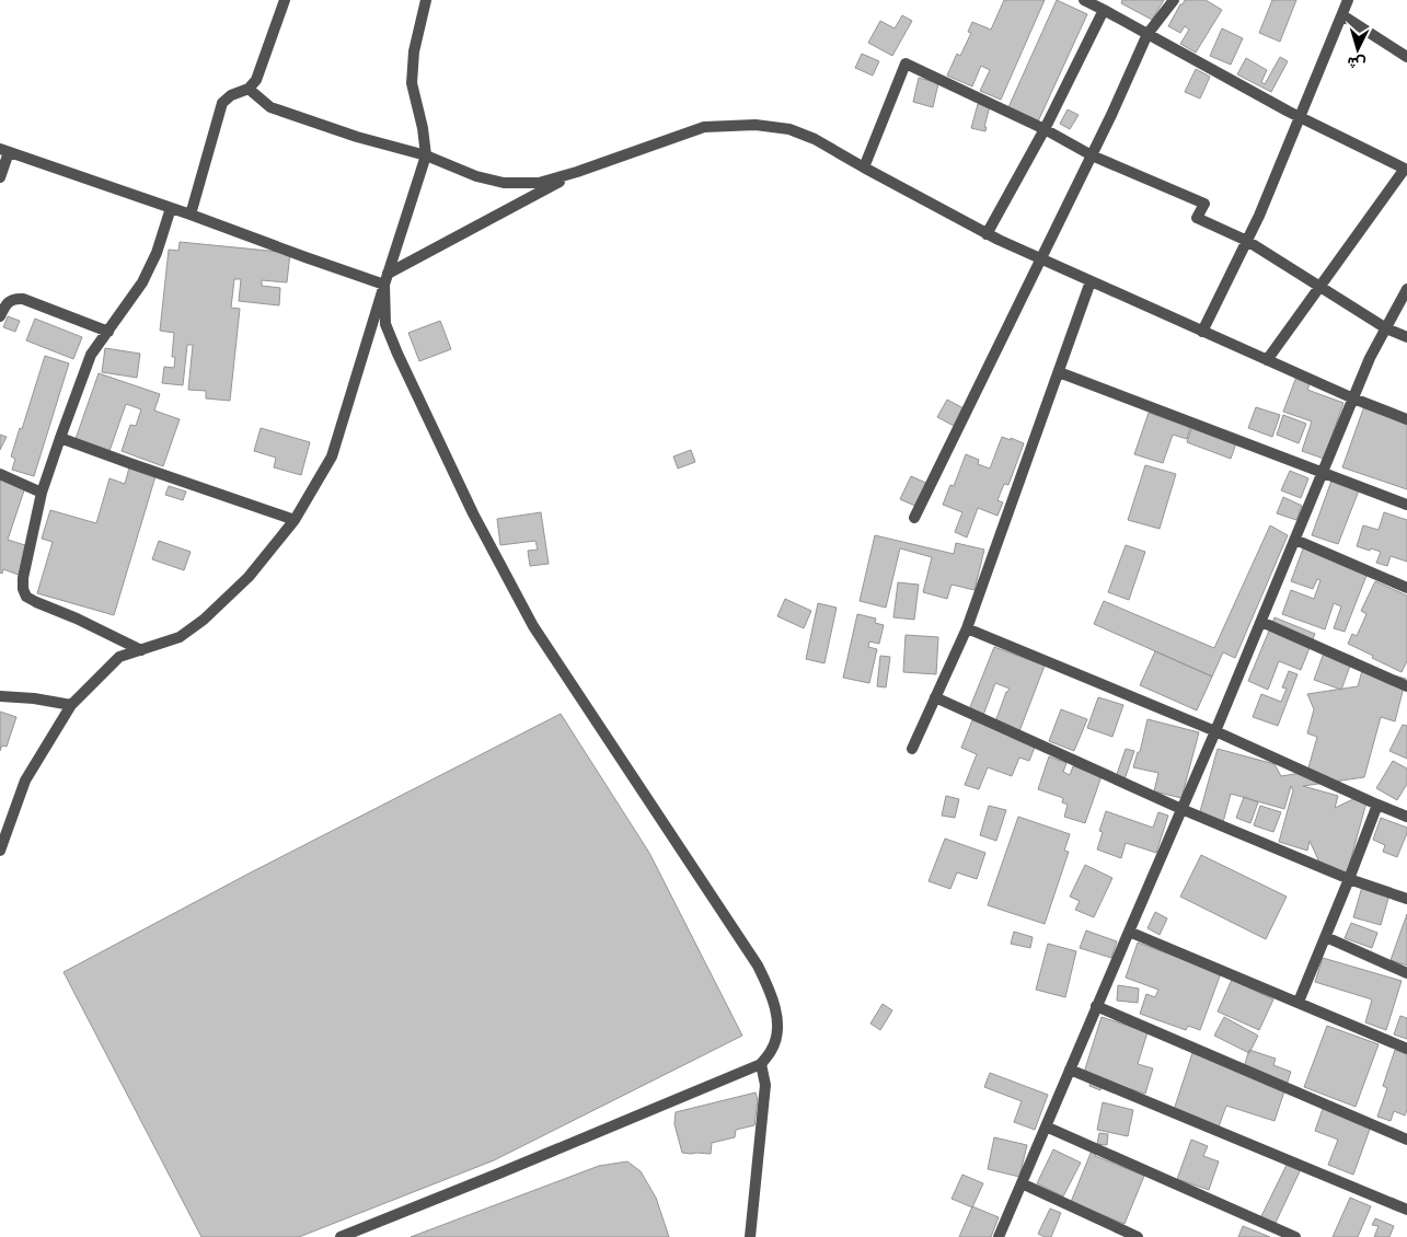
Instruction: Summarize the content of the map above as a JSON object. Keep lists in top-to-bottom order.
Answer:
{
  "north": "bottom"
}
